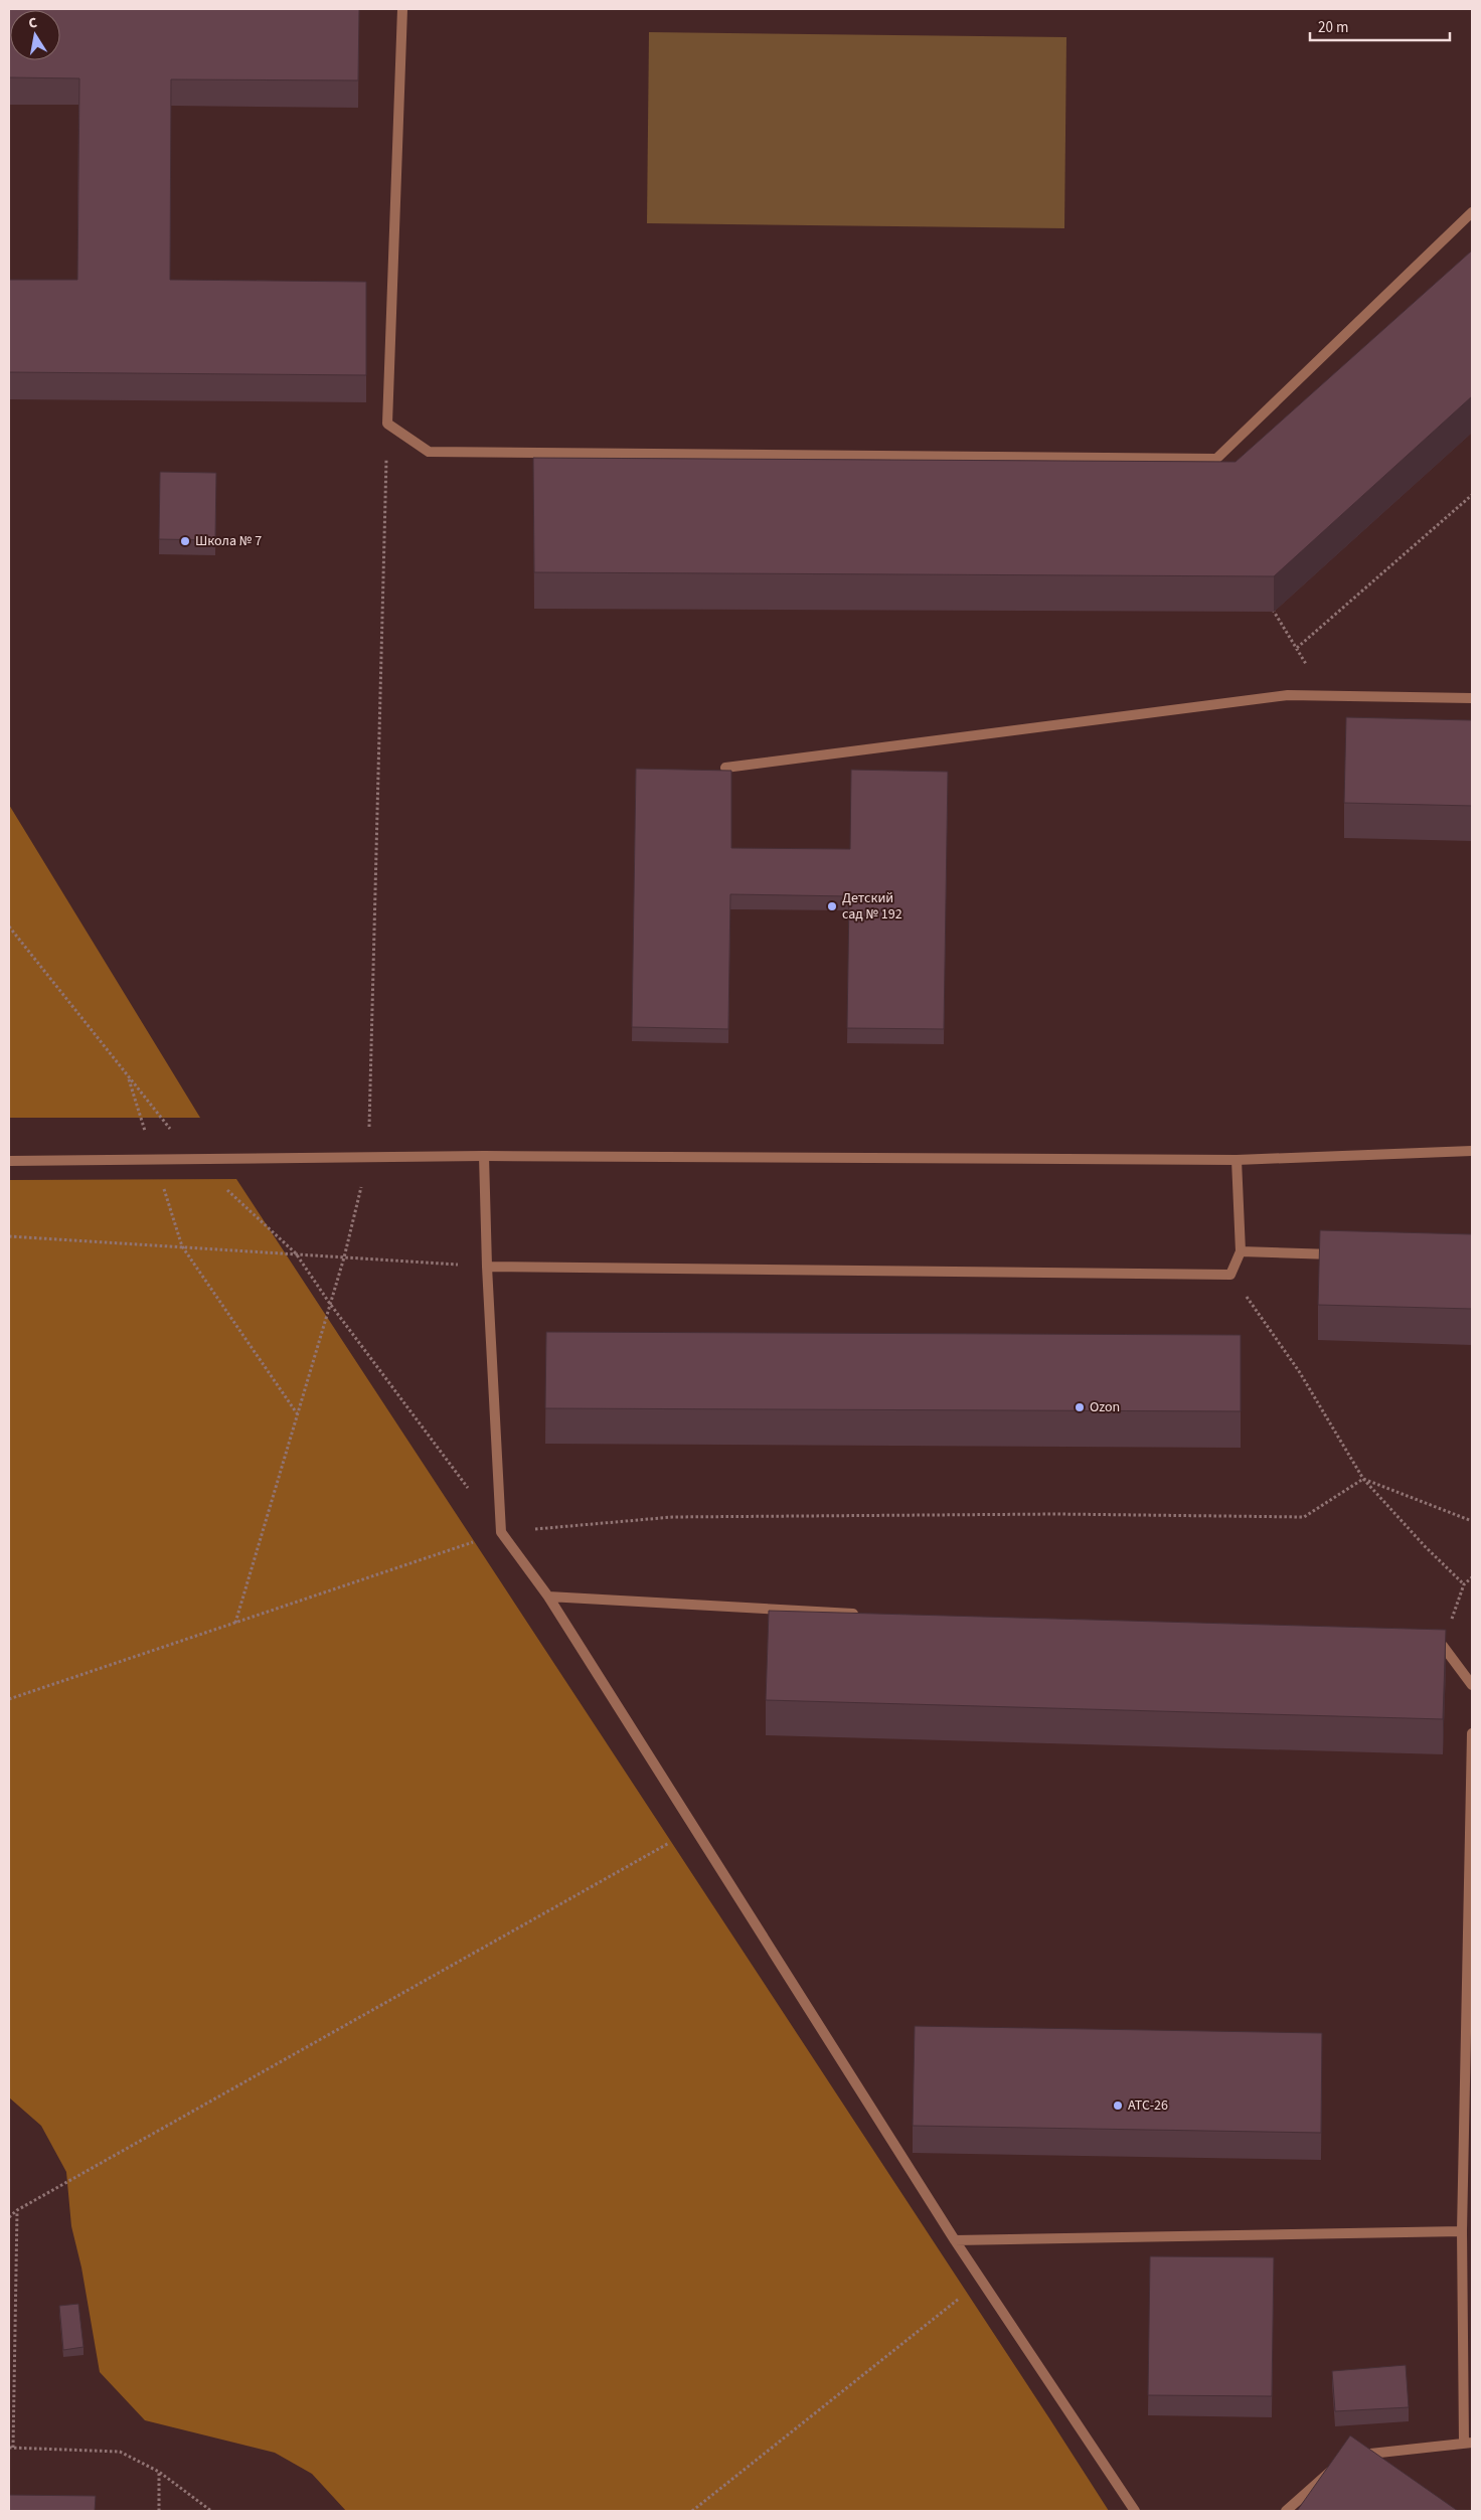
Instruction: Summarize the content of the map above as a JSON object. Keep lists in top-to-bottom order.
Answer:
{
  "places": [
    "Школа № 7",
    "Детский сад № 192",
    "Ozon",
    "АТС-26"
  ],
  "scale_bar": "20 m",
  "north": "top"
}
